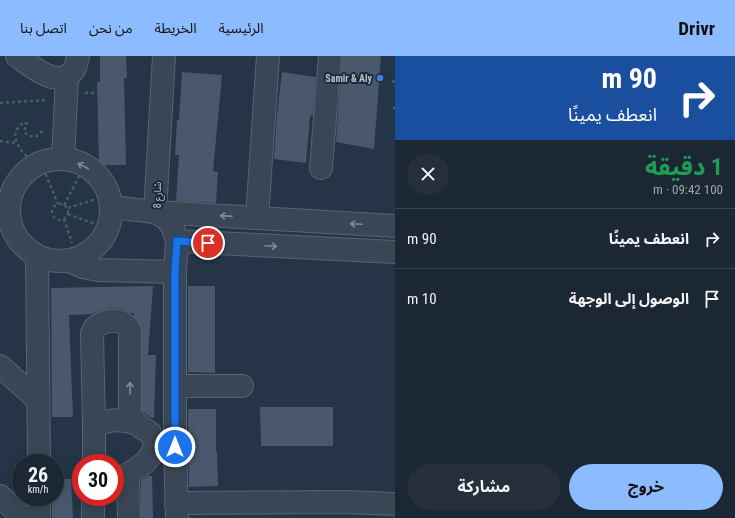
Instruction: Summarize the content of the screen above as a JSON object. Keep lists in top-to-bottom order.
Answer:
{
  "streets": {
    "street": ["شارع 8"]
  },
  "places": ["Samir & Aly"],
  "page": {
    "header": "Drivr",
    "nav": [
      "الرئيسية",
      "الخريطة",
      "من نحن",
      "اتصل بنا"
    ],
    "turn": ["90 m", "انعطف يمينًا"],
    "heading": ["1 دقيقة", "100 m · 09:42"],
    "list": [
      {
        "name": "انعطف يمينًا",
        "value": "90 m"
      },
      {
        "name": "الوصول إلى الوجهة",
        "value": "10 m"
      }
    ],
    "speed": "26 km/h",
    "limit": "30",
    "buttons": ["خروج", "مشاركة"]
  }
}
